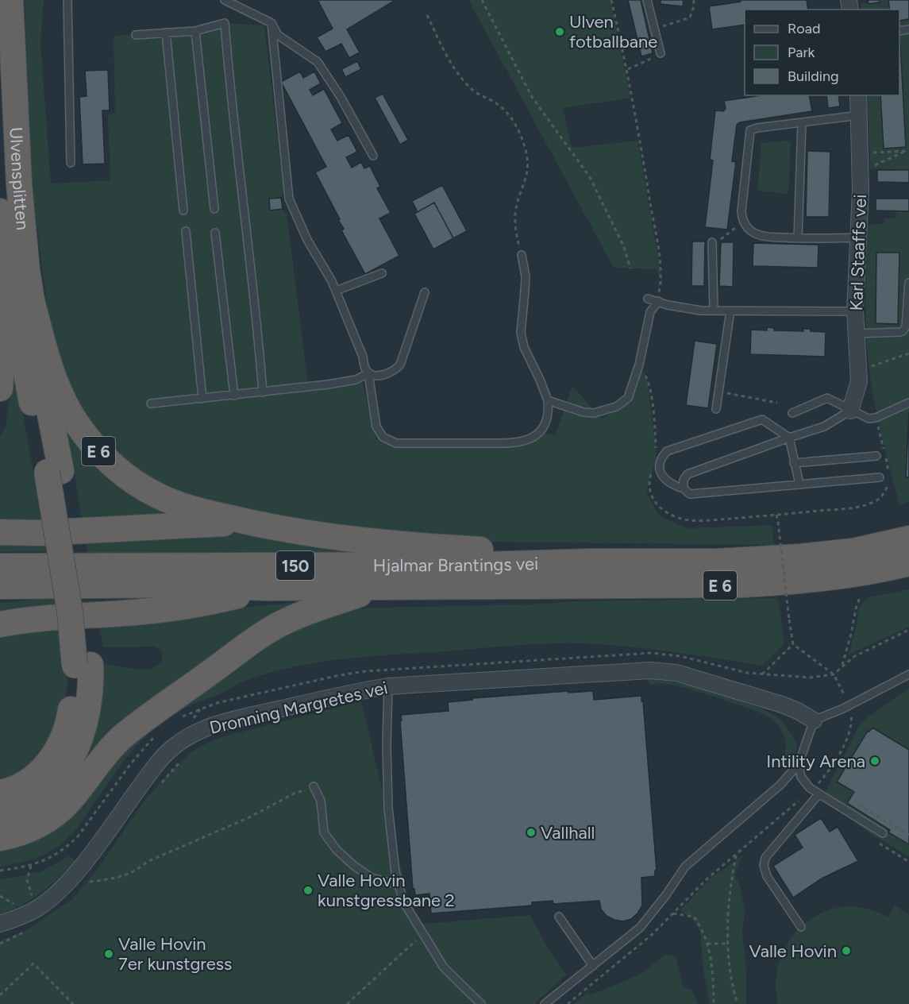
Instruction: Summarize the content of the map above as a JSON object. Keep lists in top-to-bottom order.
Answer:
{
  "streets": {
    "highway": [
      "Ulvensplitten",
      "E 6",
      "Hjalmar Brantings vei",
      "150"
    ],
    "street": ["Karl Staaffs vei", "Dronning Margretes vei"]
  },
  "crossings": [
    ["Ulvensplitten", "E 6"],
    ["E 6", "Hjalmar Brantings vei"]
  ],
  "places": [
    "Ulven fotballbane",
    "Intility Arena",
    "Vallhall",
    "Valle Hovin kunstgressbane 2",
    "Valle Hovin",
    "Valle Hovin 7er kunstgress"
  ],
  "legend": ["Road", "Park", "Building"]
}
